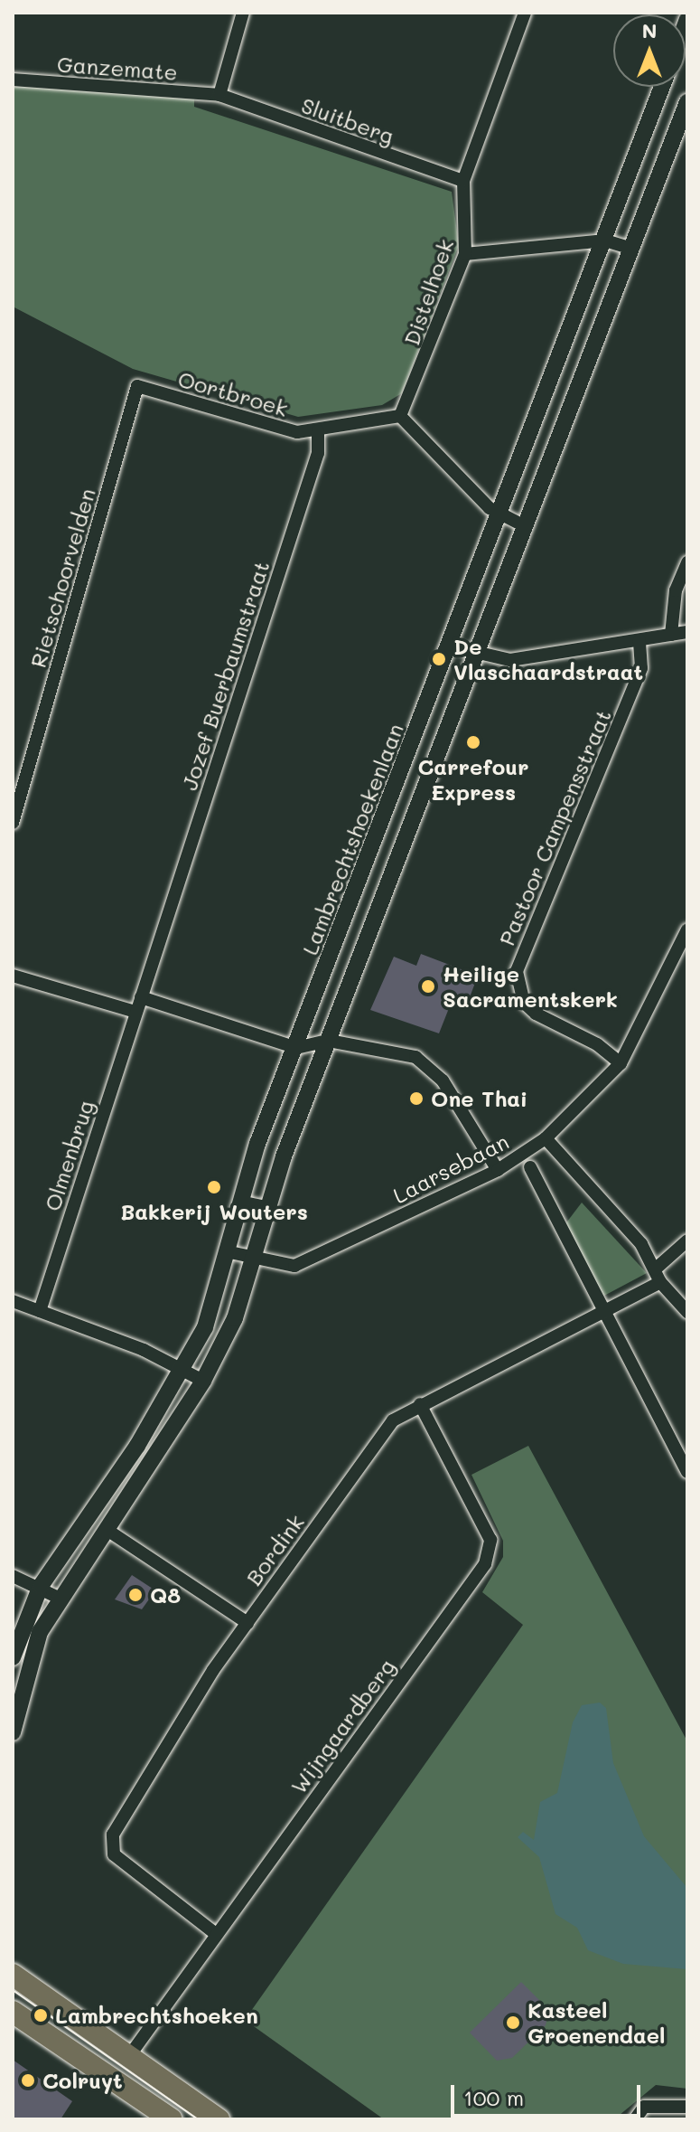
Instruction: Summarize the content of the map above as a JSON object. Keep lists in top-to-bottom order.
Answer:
{
  "streets": {
    "street": [
      "Ganzemate",
      "Sluitberg",
      "Distelhoek",
      "Oortbroek",
      "Rietschoorvelden",
      "Jozef Buerbaumstraat",
      "Pastoor Campensstraat",
      "Lambrechtshoekenlaan",
      "Olmenbrug",
      "Laarsebaan",
      "Bordink",
      "Wijngaardberg"
    ]
  },
  "crossings": [
    ["Ganzemate", "Sluitberg"],
    ["Sluitberg", "Distelhoek"],
    ["Oortbroek", "Rietschoorvelden"],
    ["Oortbroek", "Jozef Buerbaumstraat"],
    ["Jozef Buerbaumstraat", "Olmenbrug"],
    ["Pastoor Campensstraat", "Laarsebaan"],
    ["Bordink", "Wijngaardberg"]
  ],
  "places": [
    "De Vlaschaardstraat",
    "Carrefour Express",
    "Heilige Sacramentskerk",
    "One Thai",
    "Bakkerij Wouters",
    "Q8",
    "Lambrechtshoeken",
    "Kasteel Groenendael",
    "Colruyt"
  ],
  "scale_bar": "100 m",
  "north": "top"
}
